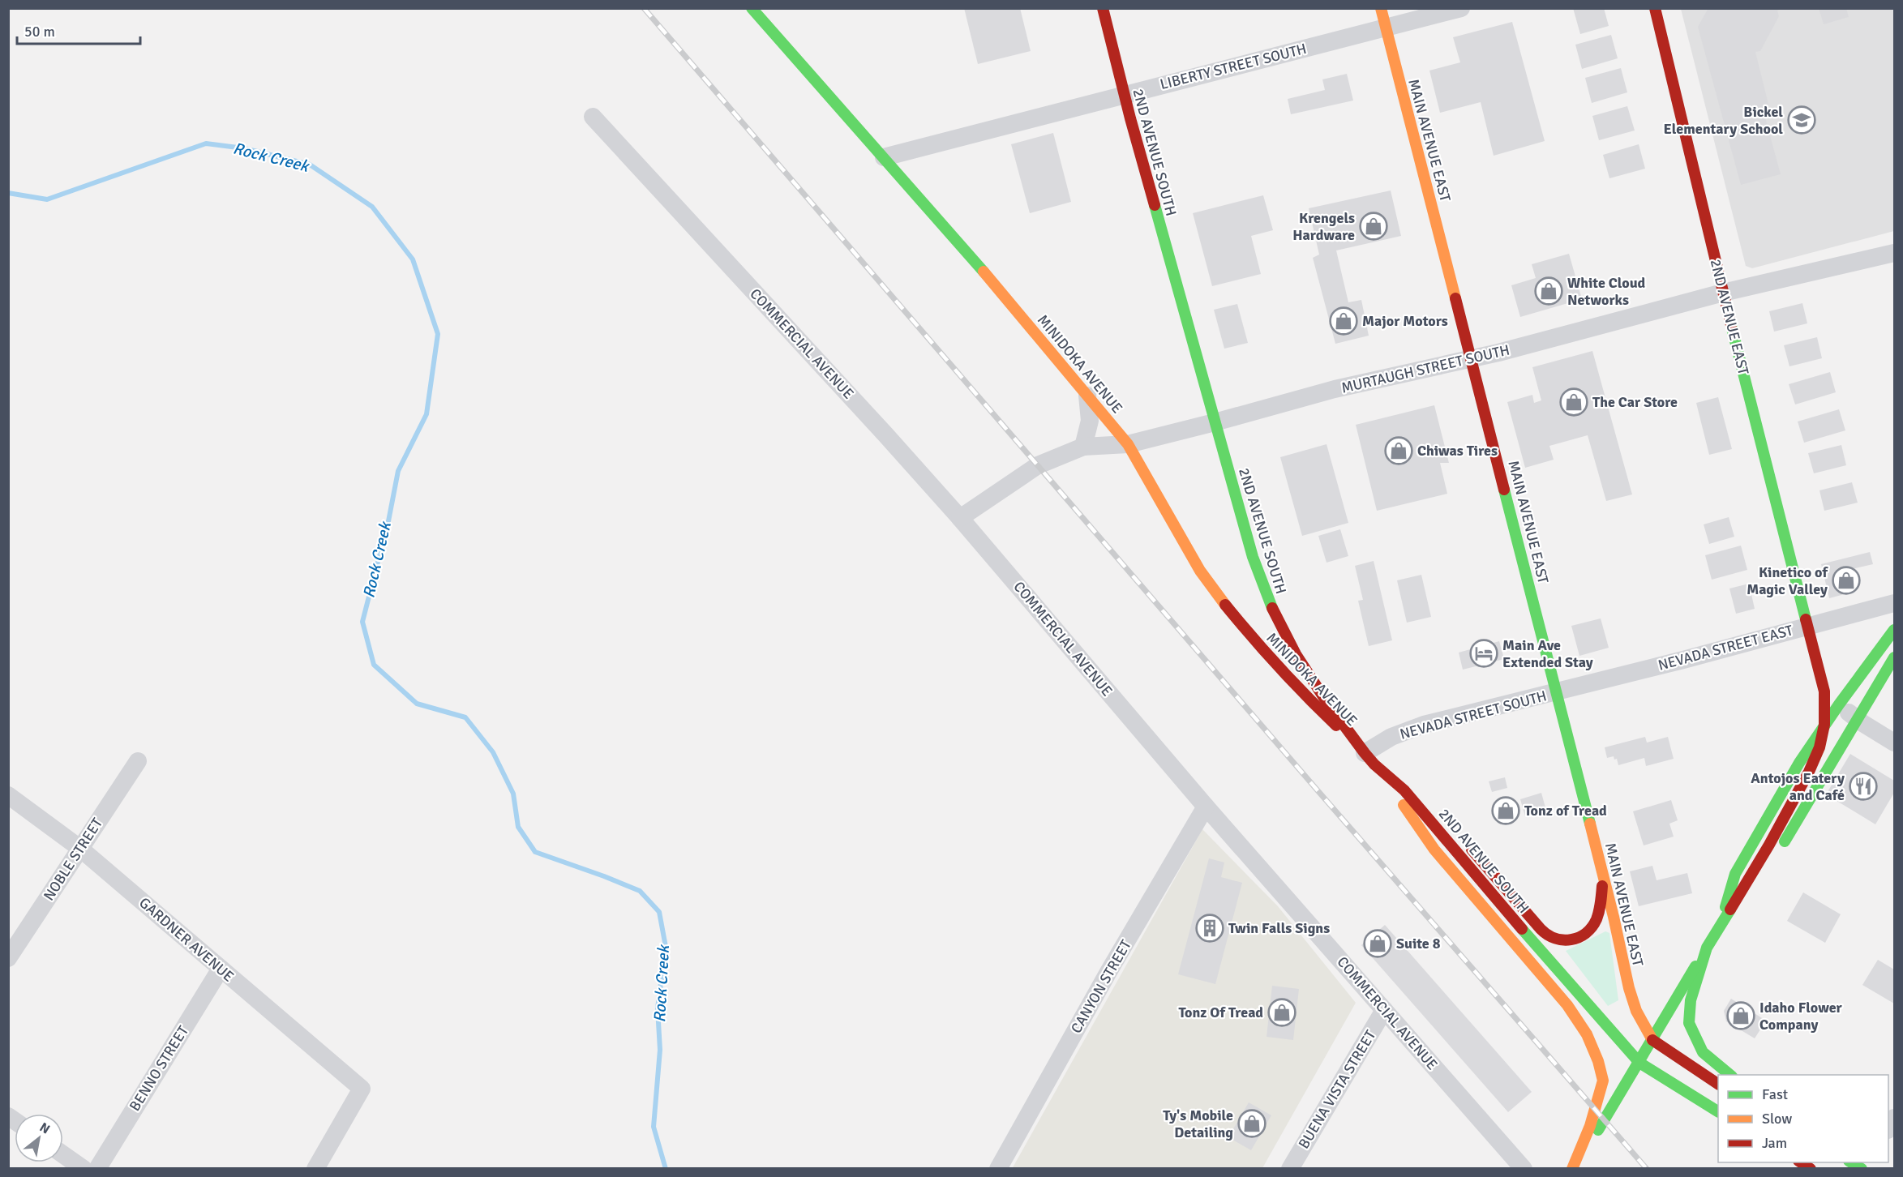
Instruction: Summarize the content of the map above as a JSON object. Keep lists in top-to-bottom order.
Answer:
{
  "streets": {
    "main road": [
      "MAIN AVENUE EAST",
      "2ND AVENUE SOUTH",
      "2ND AVENUE EAST",
      "MINIDOKA AVENUE"
    ],
    "street": [
      "LIBERTY STREET SOUTH",
      "COMMERCIAL AVENUE",
      "MURTAUGH STREET SOUTH",
      "NEVADA STREET EAST",
      "NEVADA STREET SOUTH",
      "NOBLE STREET",
      "GARDNER AVENUE",
      "CANYON STREET",
      "BENNO STREET",
      "BUENA VISTA STREET"
    ]
  },
  "crossings": [
    ["LIBERTY STREET SOUTH", "MAIN AVENUE EAST"],
    ["LIBERTY STREET SOUTH", "2ND AVENUE SOUTH"],
    ["LIBERTY STREET SOUTH", "MINIDOKA AVENUE"],
    ["MAIN AVENUE EAST", "MURTAUGH STREET SOUTH"],
    ["MAIN AVENUE EAST", "NEVADA STREET EAST"],
    ["MAIN AVENUE EAST", "NEVADA STREET SOUTH"],
    ["2ND AVENUE SOUTH", "MINIDOKA AVENUE"],
    ["2ND AVENUE SOUTH", "MURTAUGH STREET SOUTH"],
    ["2ND AVENUE SOUTH", "NEVADA STREET SOUTH"],
    ["2ND AVENUE EAST", "MURTAUGH STREET SOUTH"],
    ["2ND AVENUE EAST", "NEVADA STREET EAST"],
    ["COMMERCIAL AVENUE", "MURTAUGH STREET SOUTH"],
    ["COMMERCIAL AVENUE", "CANYON STREET"],
    ["COMMERCIAL AVENUE", "BUENA VISTA STREET"],
    ["MINIDOKA AVENUE", "MURTAUGH STREET SOUTH"],
    ["MINIDOKA AVENUE", "NEVADA STREET SOUTH"],
    ["NEVADA STREET EAST", "NEVADA STREET SOUTH"],
    ["NOBLE STREET", "GARDNER AVENUE"],
    ["GARDNER AVENUE", "BENNO STREET"]
  ],
  "water": ["Rock Creek"],
  "places": {
    "school or university": ["Bickel Elementary School"],
    "shop": [
      "Krengels Hardware",
      "White Cloud Networks",
      "Major Motors",
      "The Car Store",
      "Chiwas Tires",
      "Kinetico of Magic Valley",
      "Tonz of Tread",
      "Suite 8",
      "Tonz Of Tread",
      "Idaho Flower Company",
      "Ty's Mobile Detailing"
    ],
    "hotel": ["Main Ave Extended Stay"],
    "restaurant": ["Antojos Eatery and Café"],
    "building": ["Twin Falls Signs"]
  },
  "legend": ["Fast", "Slow", "Jam"],
  "scale_bar": "50 m",
  "north": "top right"
}
